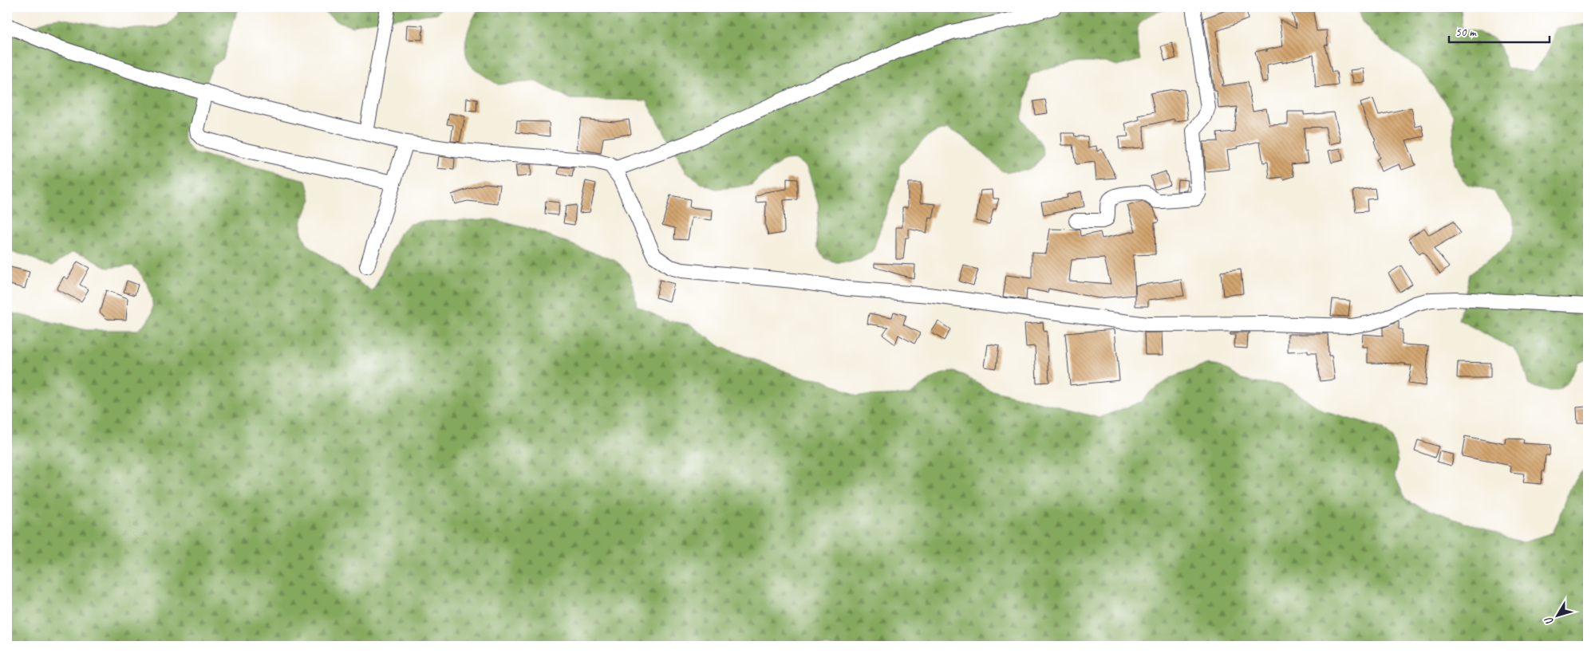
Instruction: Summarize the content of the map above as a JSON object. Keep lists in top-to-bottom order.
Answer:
{
  "scale_bar": "50 m",
  "north": "bottom left"
}
